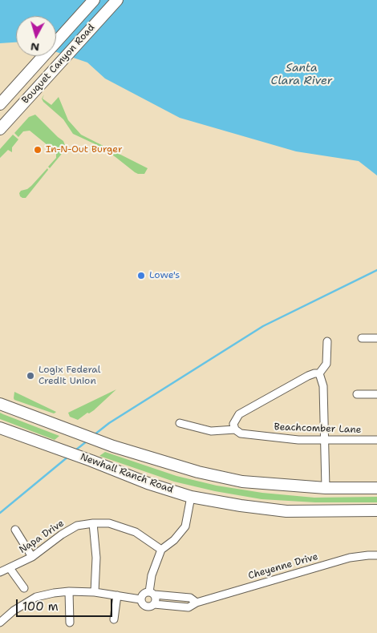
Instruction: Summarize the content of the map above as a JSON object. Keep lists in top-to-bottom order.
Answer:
{
  "streets": {
    "main road": ["Bouquet Canyon Road", "Newhall Ranch Road"],
    "street": ["Beachcomber Lane", "Napa Drive", "Cheyenne Drive"]
  },
  "water": ["Santa Clara River"],
  "places": ["In-N-Out Burger", "Lowe's", "Logix Federal Credit Union"],
  "scale_bar": "100 m",
  "north": "bottom"
}
